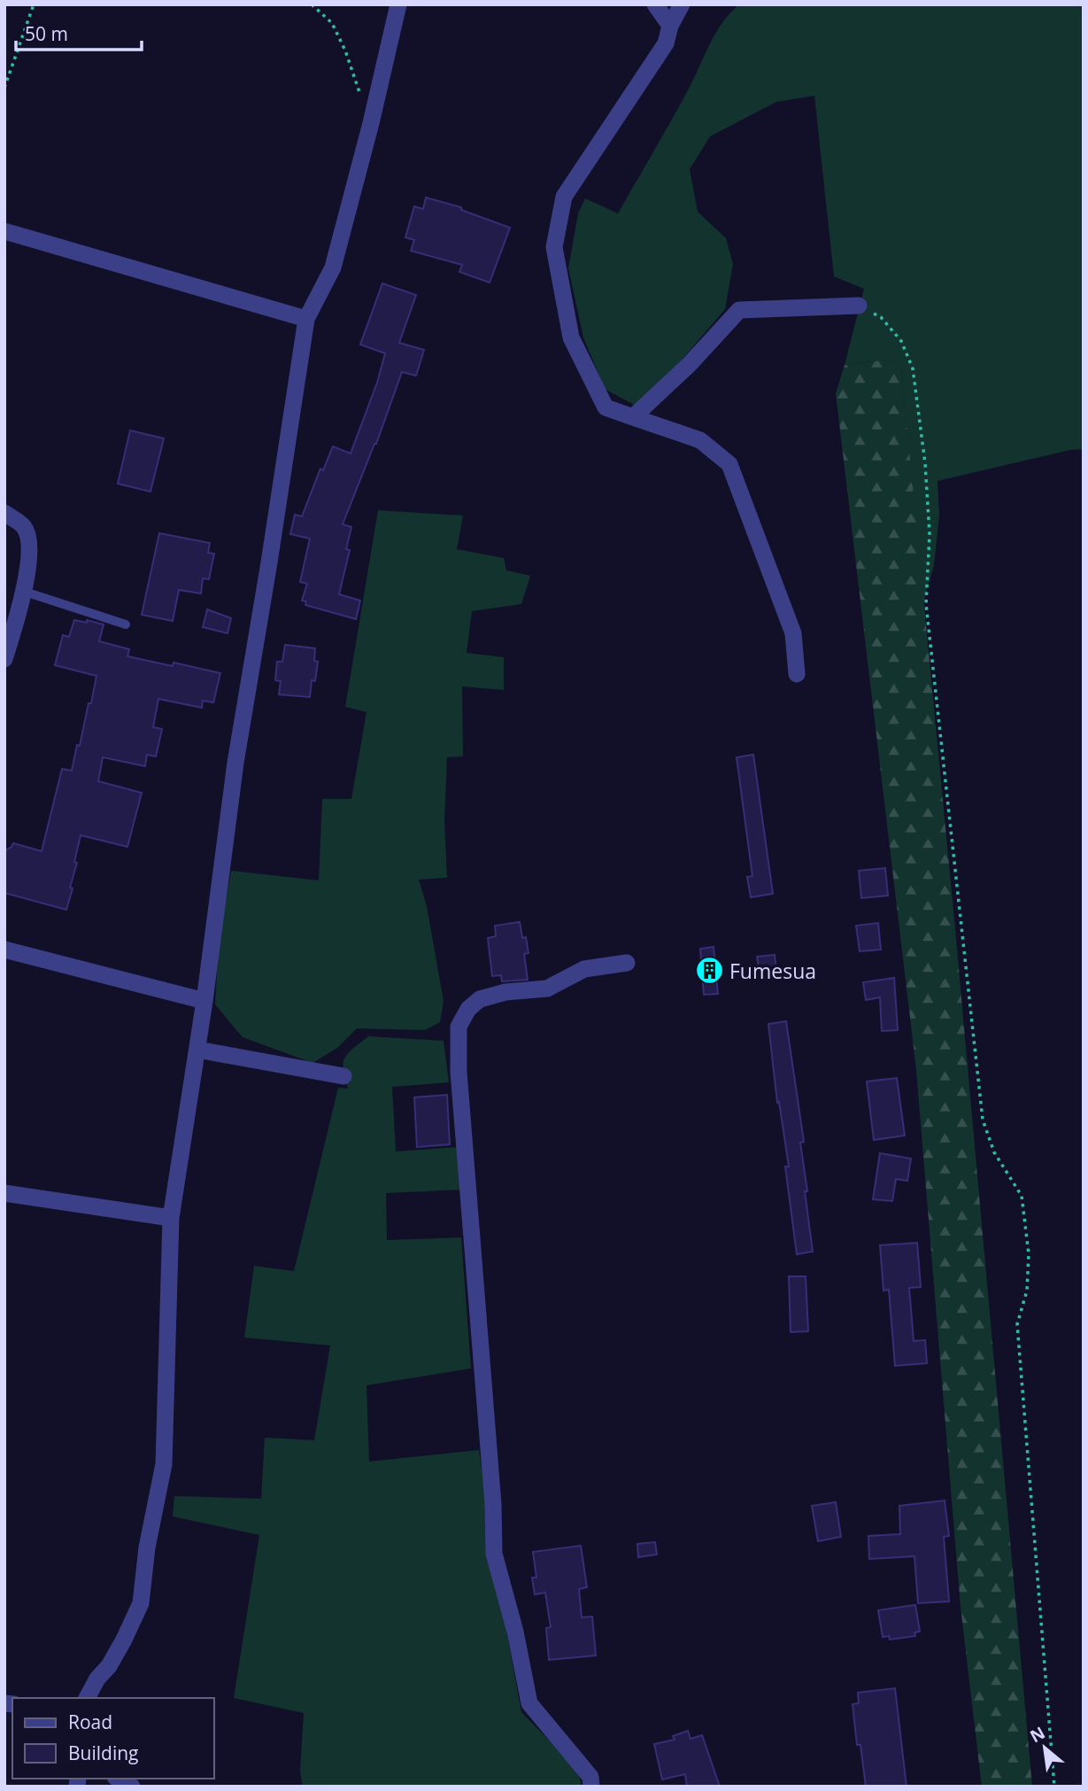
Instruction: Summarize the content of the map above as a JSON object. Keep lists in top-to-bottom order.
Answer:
{
  "places": {
    "building": ["Fumesua"]
  },
  "legend": ["Road", "Building"],
  "scale_bar": "50 m",
  "north": "top left"
}
